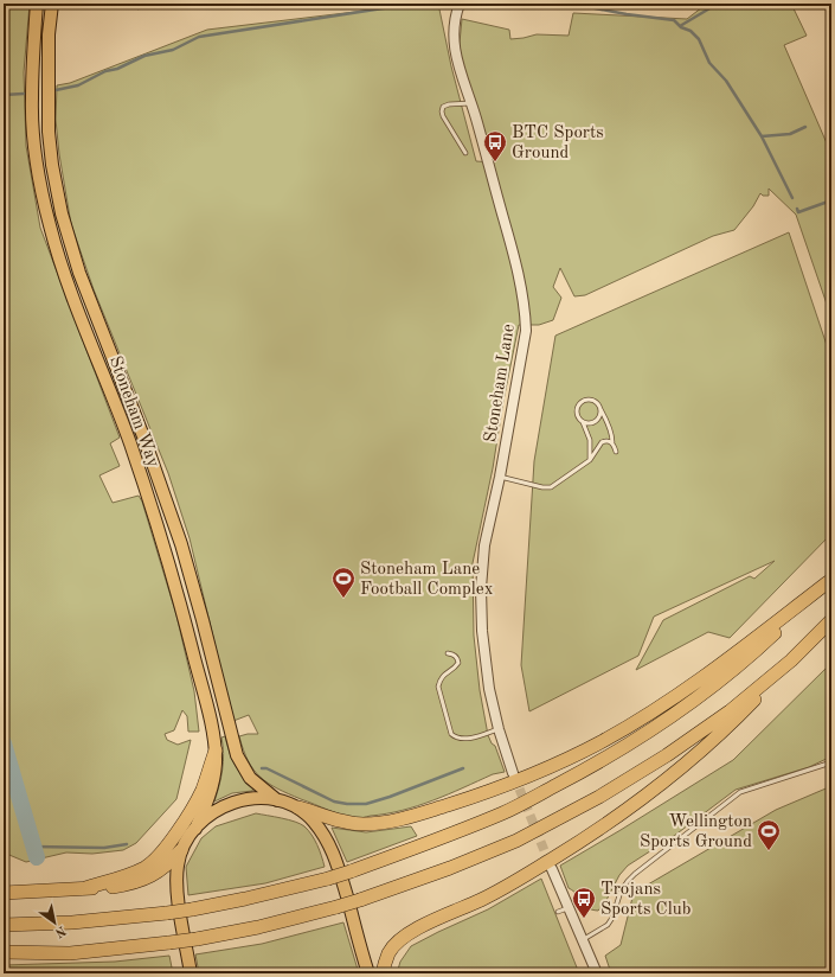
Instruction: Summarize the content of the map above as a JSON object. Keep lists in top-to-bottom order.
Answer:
{
  "streets": {
    "main road": ["Stoneham Way"],
    "street": ["Stoneham Lane"]
  },
  "places": {
    "bus stop": ["BTC Sports Ground", "Trojans Sports Club"],
    "sports": ["Stoneham Lane Football Complex", "Wellington Sports Ground"]
  },
  "north": "bottom right"
}
